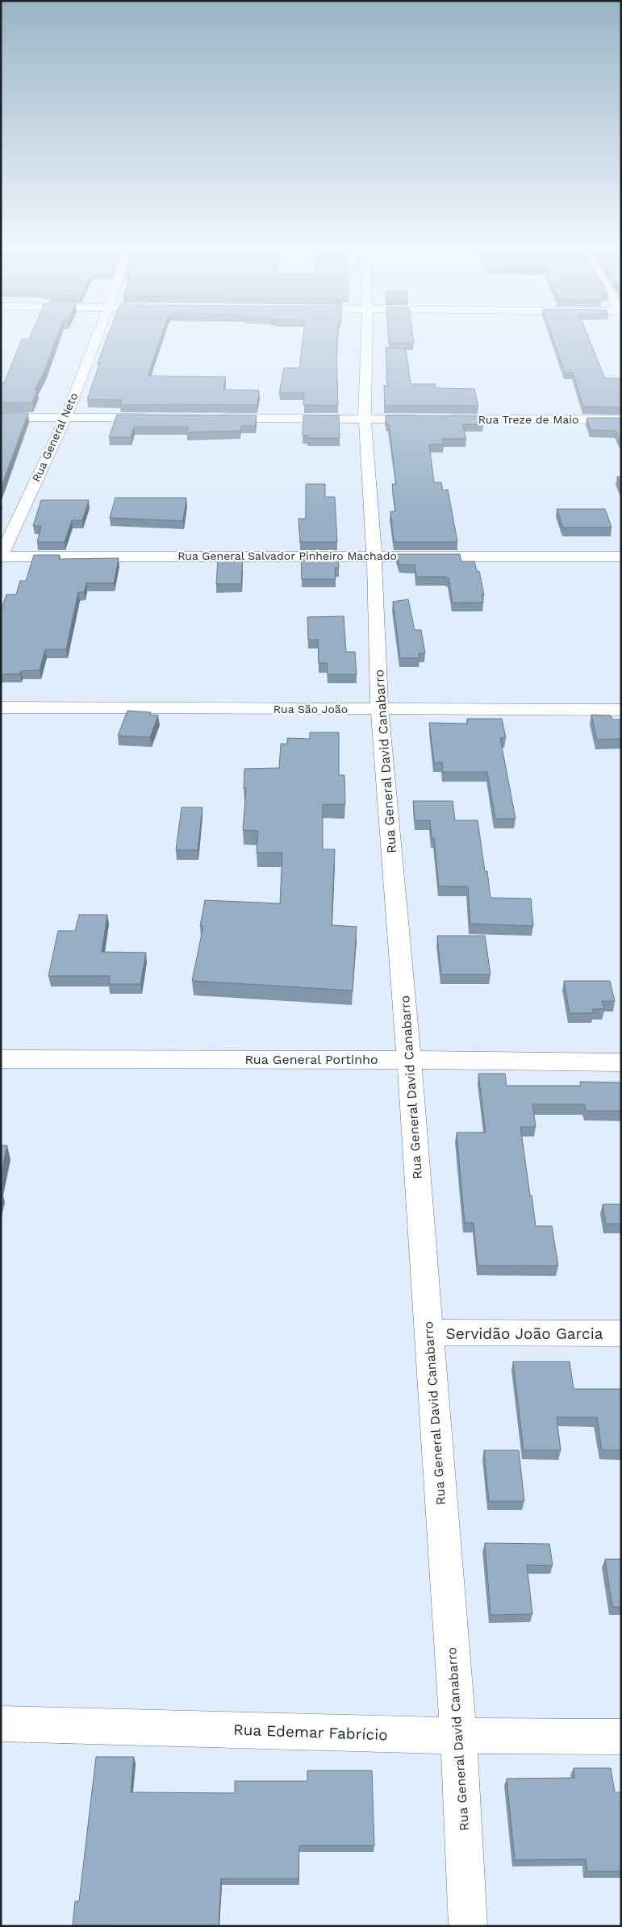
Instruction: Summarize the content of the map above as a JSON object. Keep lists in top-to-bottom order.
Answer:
{
  "streets": {
    "street": [
      "Rua Treze de Maio",
      "Rua General Neto",
      "Rua General Salvador Pinheiro Machado",
      "Rua São João",
      "Rua General David Canabarro",
      "Rua General Portinho",
      "Servidão João Garcia",
      "Rua Edemar Fabrício"
    ]
  },
  "crossings": [
    ["Rua Treze de Maio", "Rua General David Canabarro"],
    ["Rua General Neto", "Rua General Salvador Pinheiro Machado"],
    ["Rua General Salvador Pinheiro Machado", "Rua General David Canabarro"],
    ["Rua São João", "Rua General David Canabarro"],
    ["Rua General David Canabarro", "Rua General Portinho"],
    ["Rua General David Canabarro", "Servidão João Garcia"],
    ["Rua General David Canabarro", "Rua Edemar Fabrício"]
  ]
}
